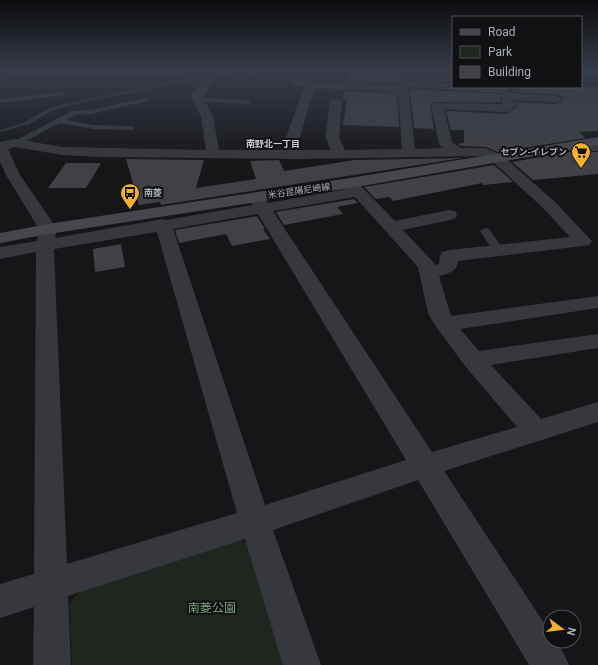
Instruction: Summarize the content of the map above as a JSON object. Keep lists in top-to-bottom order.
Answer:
{
  "streets": {
    "main road": ["米谷昆陽尼崎線"]
  },
  "districts": ["南野北一丁目"],
  "parks": ["南菱公園"],
  "places": {
    "supermarket": ["セブン-イレブン"],
    "bus stop": ["南菱"]
  },
  "legend": ["Road", "Park", "Building"],
  "north": "right"
}
